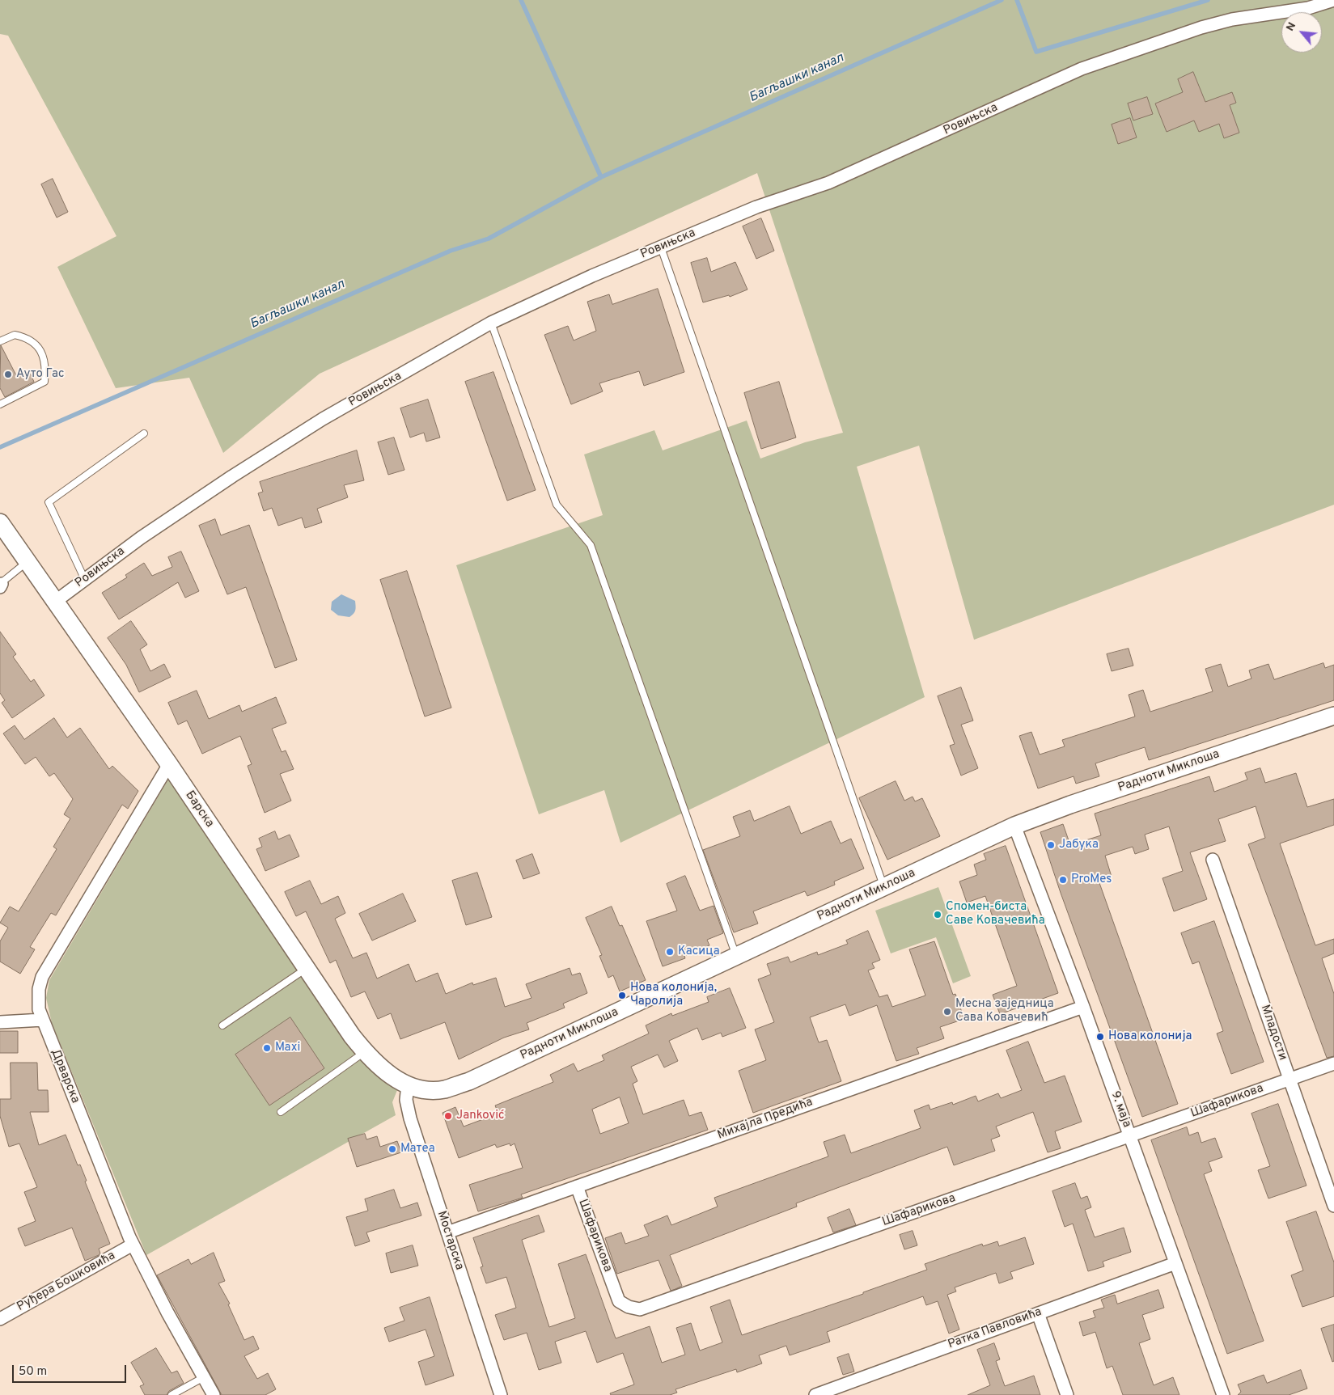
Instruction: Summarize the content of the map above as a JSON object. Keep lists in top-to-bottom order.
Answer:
{
  "streets": {
    "street": [
      "Ровињска",
      "Радноти Миклоша",
      "Барска",
      "Младости",
      "Дрварска",
      "Шафарикова",
      "9. маја",
      "Михајла Предића",
      "Мостарска",
      "Руђера Бошковића",
      "Ратка Павловића"
    ]
  },
  "crossings": [
    ["Ровињска", "Барска"],
    ["Радноти Миклоша", "Барска"],
    ["Радноти Миклоша", "9. маја"],
    ["Радноти Миклоша", "Мостарска"],
    ["Барска", "Дрварска"],
    ["Барска", "Мостарска"],
    ["Младости", "Шафарикова"],
    ["Дрварска", "Руђера Бошковића"],
    ["Шафарикова", "9. маја"],
    ["Шафарикова", "Михајла Предића"],
    ["9. маја", "Михајла Предића"],
    ["9. маја", "Ратка Павловића"],
    ["Михајла Предића", "Мостарска"]
  ],
  "water": ["Багљашки канал"],
  "places": [
    "Ауто Гас",
    "Јабука",
    "ProMes",
    "Спомен-биста Саве Ковачевића",
    "Касица",
    "Нова колонија, Чаролија",
    "Месна заједница Сава Ковачевић",
    "Нова колонија",
    "Maxi",
    "Janković",
    "Матеа"
  ],
  "scale_bar": "50 m",
  "north": "top left"
}
